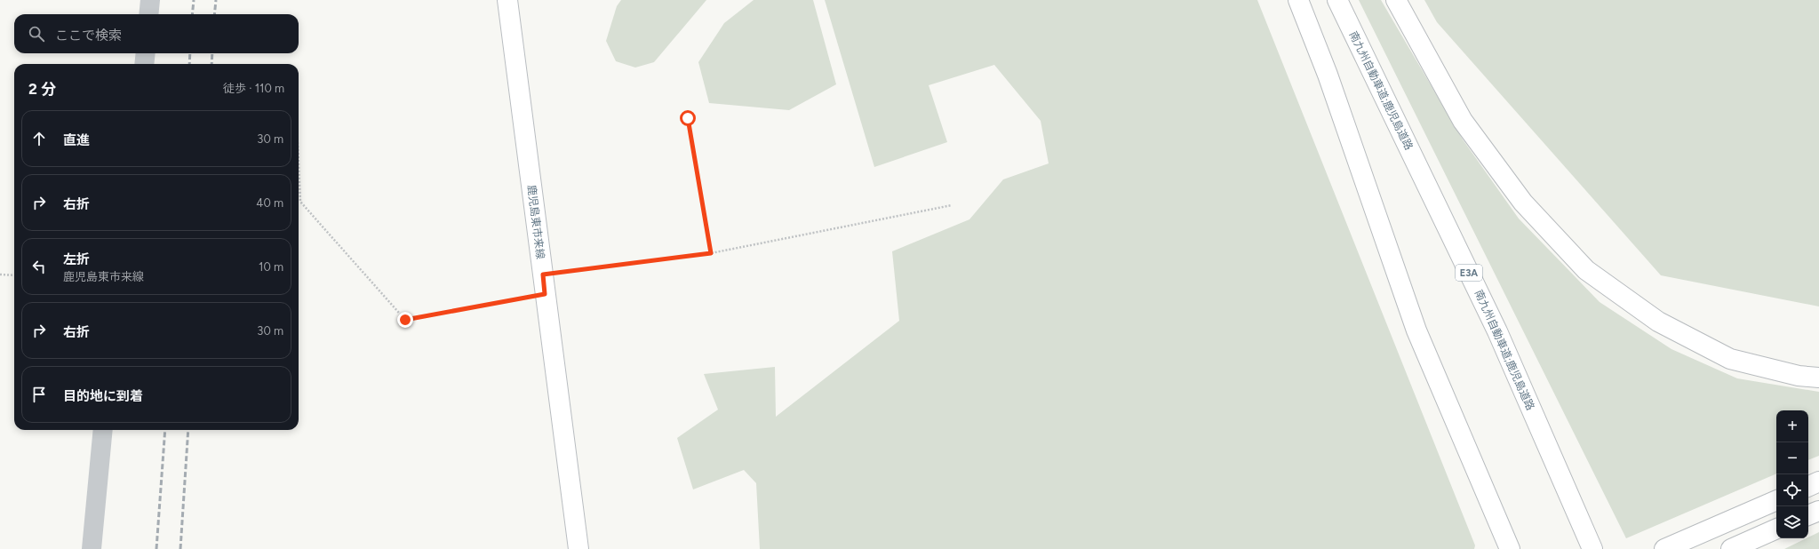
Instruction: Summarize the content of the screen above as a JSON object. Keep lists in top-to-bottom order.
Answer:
{
  "streets": {
    "main road": ["南九州自動車道;鹿児島道路", "鹿児島東市来線", "E3A"]
  },
  "page": {
    "search": "ここで検索",
    "heading": ["2 分", "徒歩 · 110 m"],
    "list": [
      ["直進", "30 m"],
      ["右折", "40 m"],
      ["左折", "鹿児島東市来線", "10 m"],
      ["右折", "30 m"],
      "目的地に到着"
    ],
    "map_buttons": ["+", "−"]
  }
}
